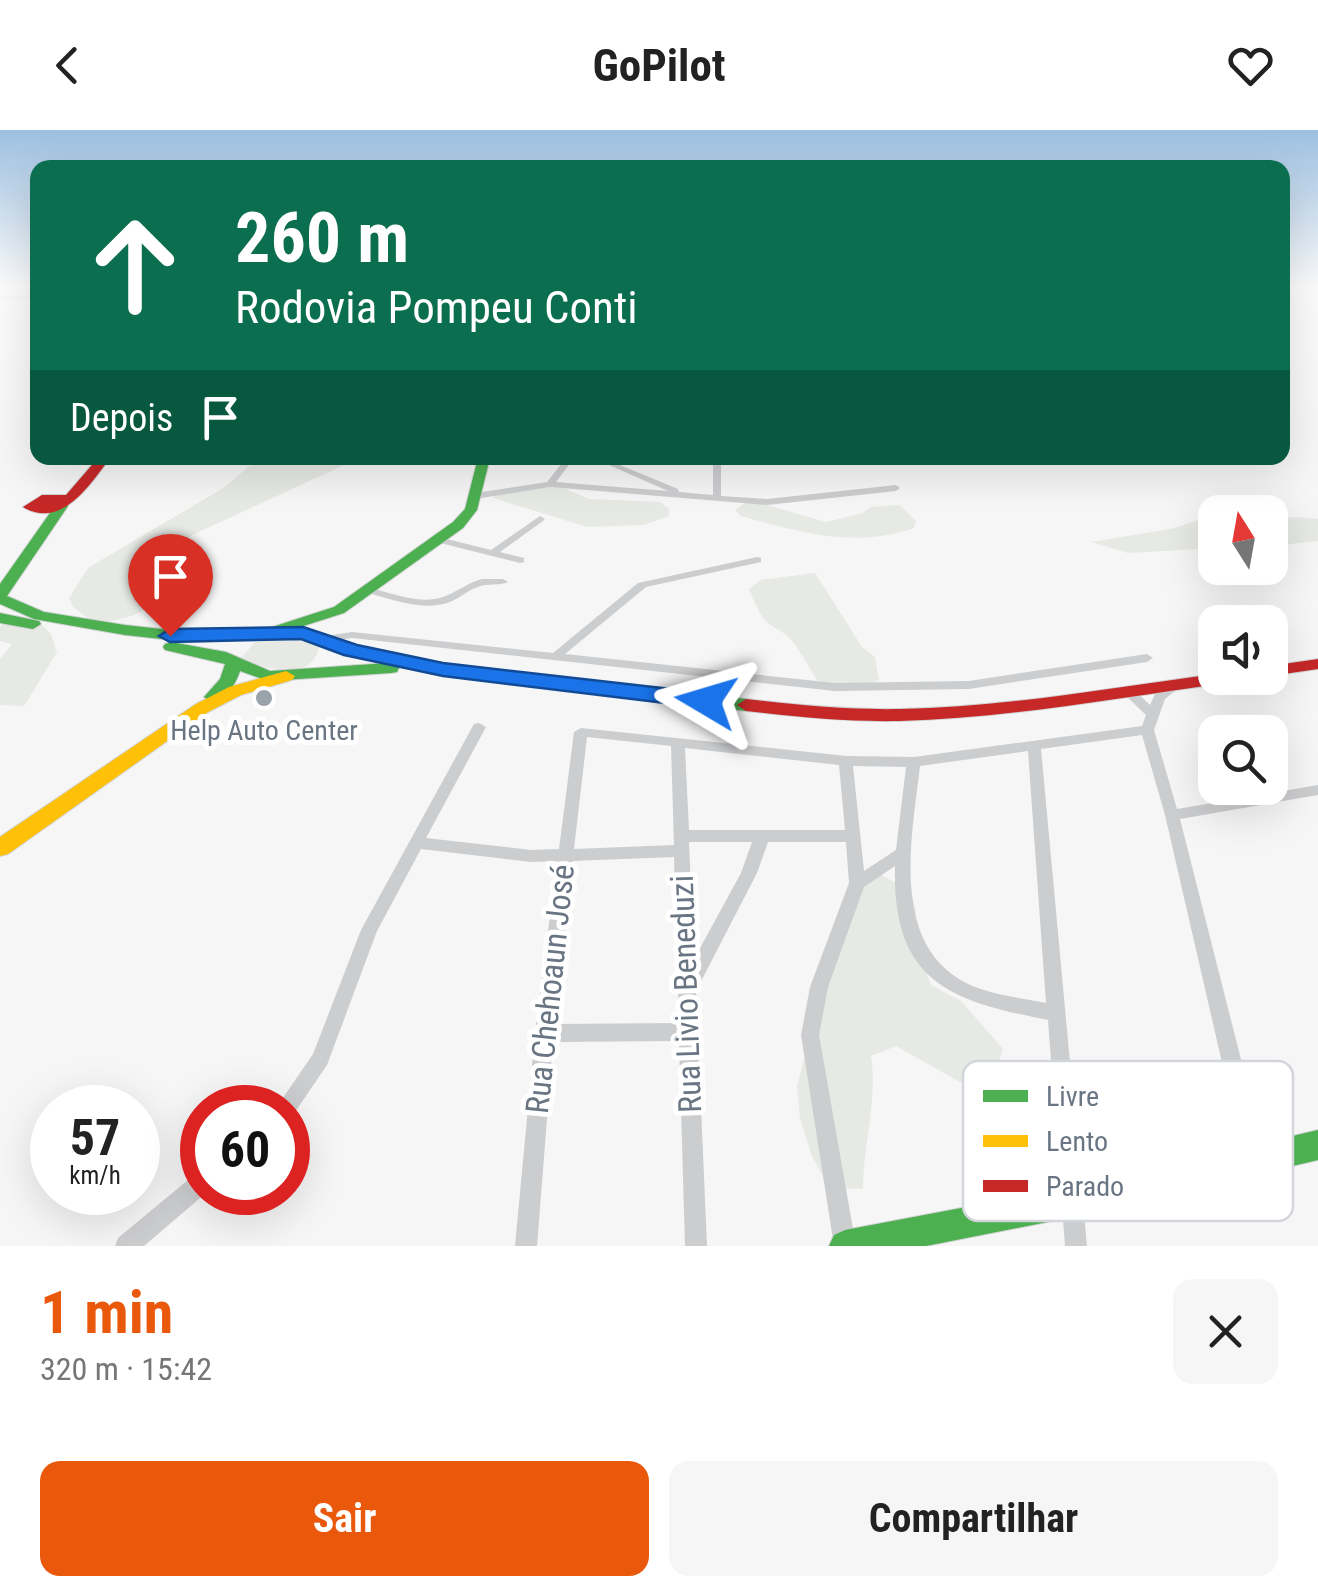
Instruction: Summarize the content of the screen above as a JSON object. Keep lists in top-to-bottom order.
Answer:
{
  "streets": {
    "street": ["Rua Chehoaun José", "Rua Livio Beneduzi"]
  },
  "crossings": [
    ["Rua Chehoaun José", "Rua Livio Beneduzi"]
  ],
  "places": ["Help Auto Center"],
  "legend": ["Livre", "Lento", "Parado"],
  "north": "top",
  "page": {
    "header": "GoPilot",
    "turn": ["260 m", "Rodovia Pompeu Conti"],
    "then": "Depois",
    "speed": "57 km/h",
    "limit": "60",
    "heading": ["1 min", "320 m · 15:42"],
    "buttons": ["Sair", "Compartilhar"]
  }
}
